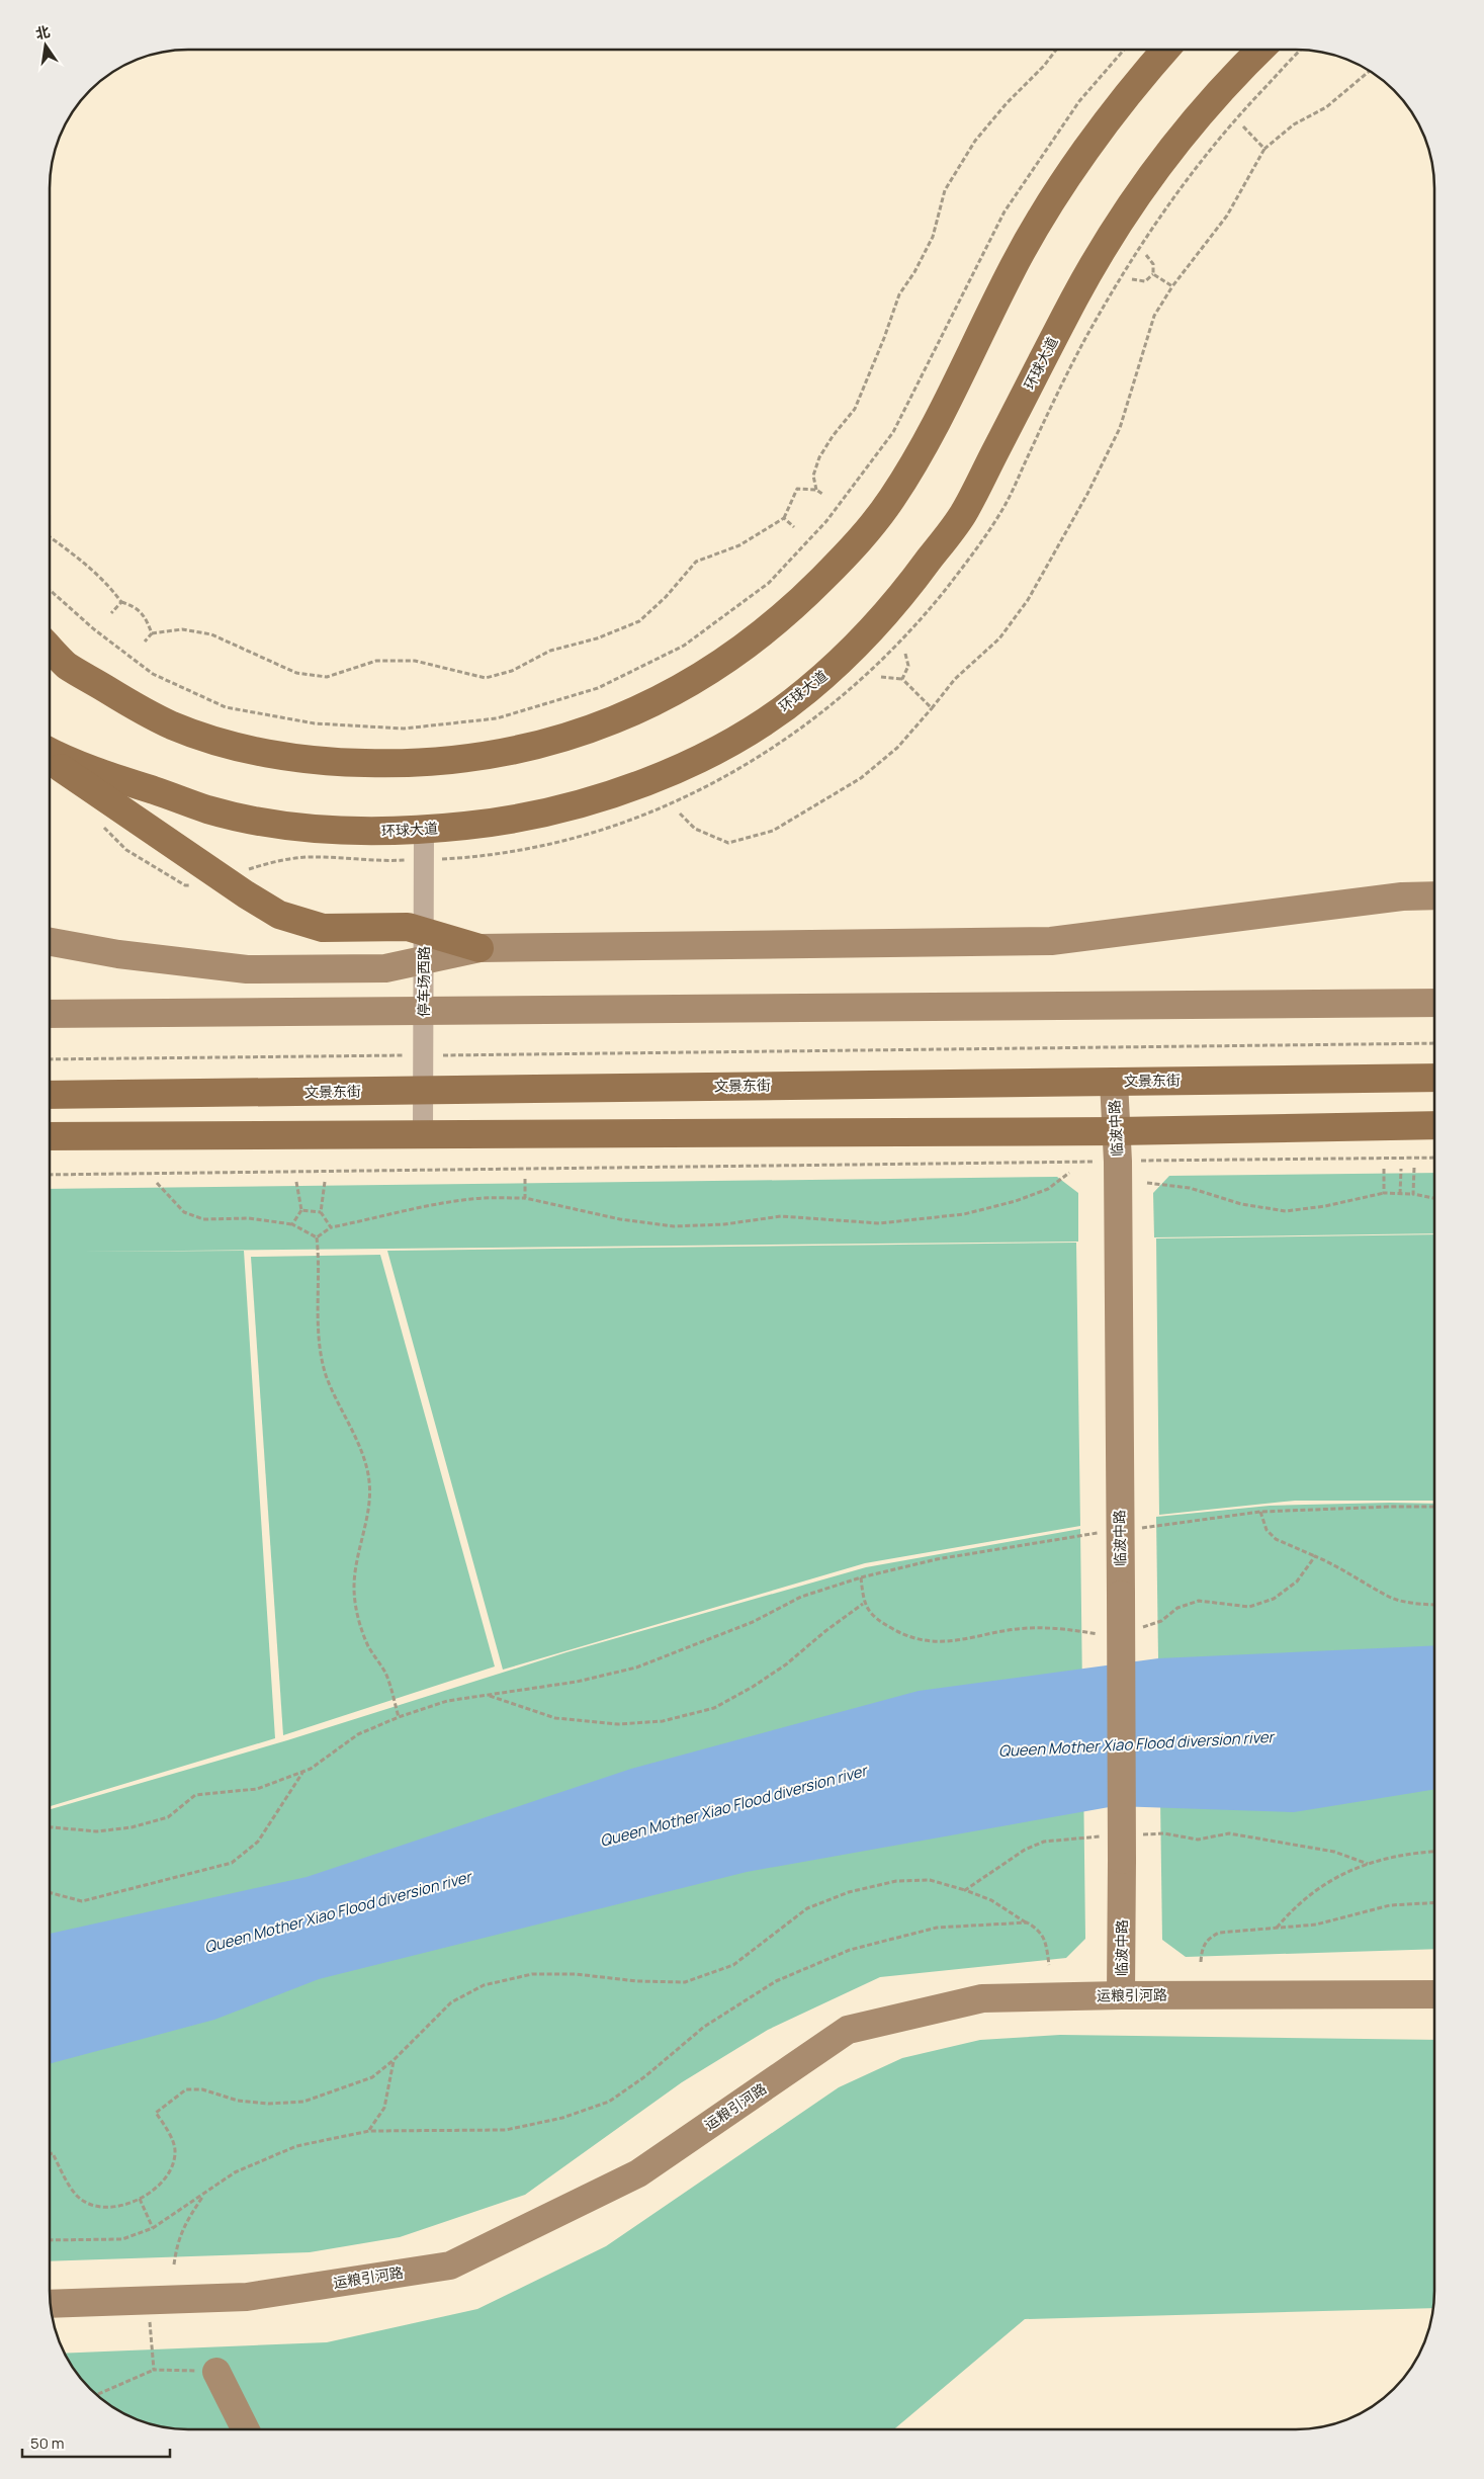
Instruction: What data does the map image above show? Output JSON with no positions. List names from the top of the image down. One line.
{"streets":{"main road":["环球大道","文景东街"],"street":["停车场西路","临波中路","运粮引河路"]},"crossings":[["环球大道","停车场西路"],["停车场西路","文景东街"],["文景东街","临波中路"],["临波中路","运粮引河路"]],"water":["Queen Mother Xiao Flood diversion river"],"scale_bar":"50 m","north":"top"}
